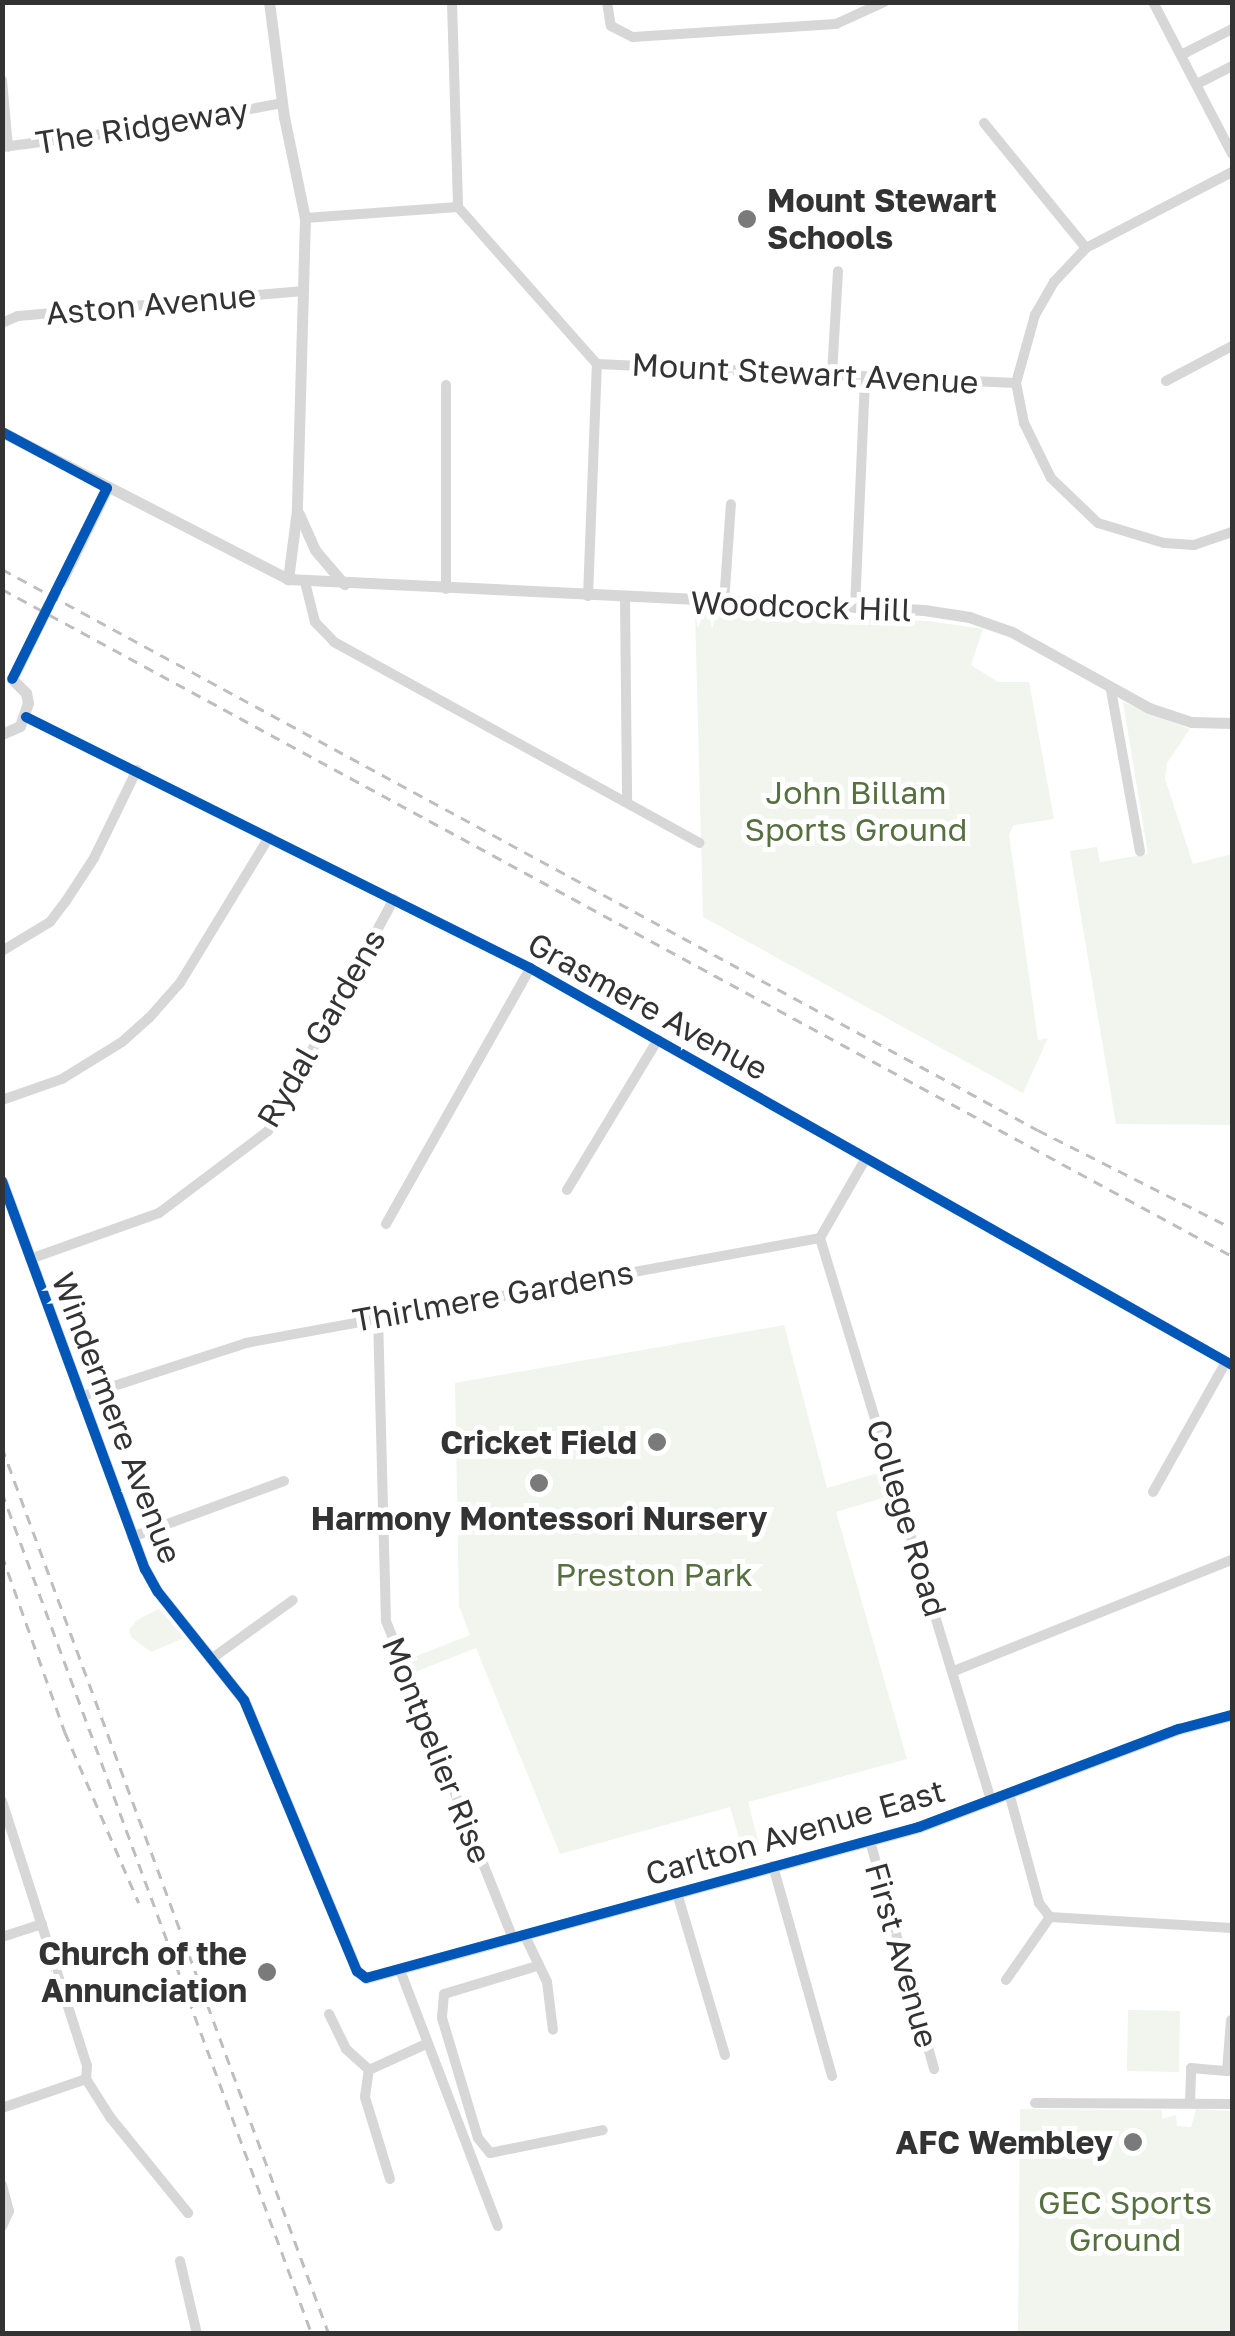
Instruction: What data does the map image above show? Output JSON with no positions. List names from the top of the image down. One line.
{"streets":{"street":["The Ridgeway","Aston Avenue","Mount Stewart Avenue","Woodcock Hill","Grasmere Avenue","Rydal Gardens","Thirlmere Gardens","Windermere Avenue","College Road","Montpelier Rise","Carlton Avenue East","First Avenue"]},"crossings":[["Grasmere Avenue","Rydal Gardens"],["Rydal Gardens","Windermere Avenue"],["Thirlmere Gardens","Windermere Avenue"],["Thirlmere Gardens","College Road"],["Thirlmere Gardens","Montpelier Rise"],["Windermere Avenue","Carlton Avenue East"],["College Road","Carlton Avenue East"],["Montpelier Rise","Carlton Avenue East"],["Carlton Avenue East","First Avenue"]],"parks":["John Billam Sports Ground","Preston Park","GEC Sports Ground"],"places":["Mount Stewart Schools","Cricket Field","Harmony Montessori Nursery","Church of the Annunciation","AFC Wembley"]}
